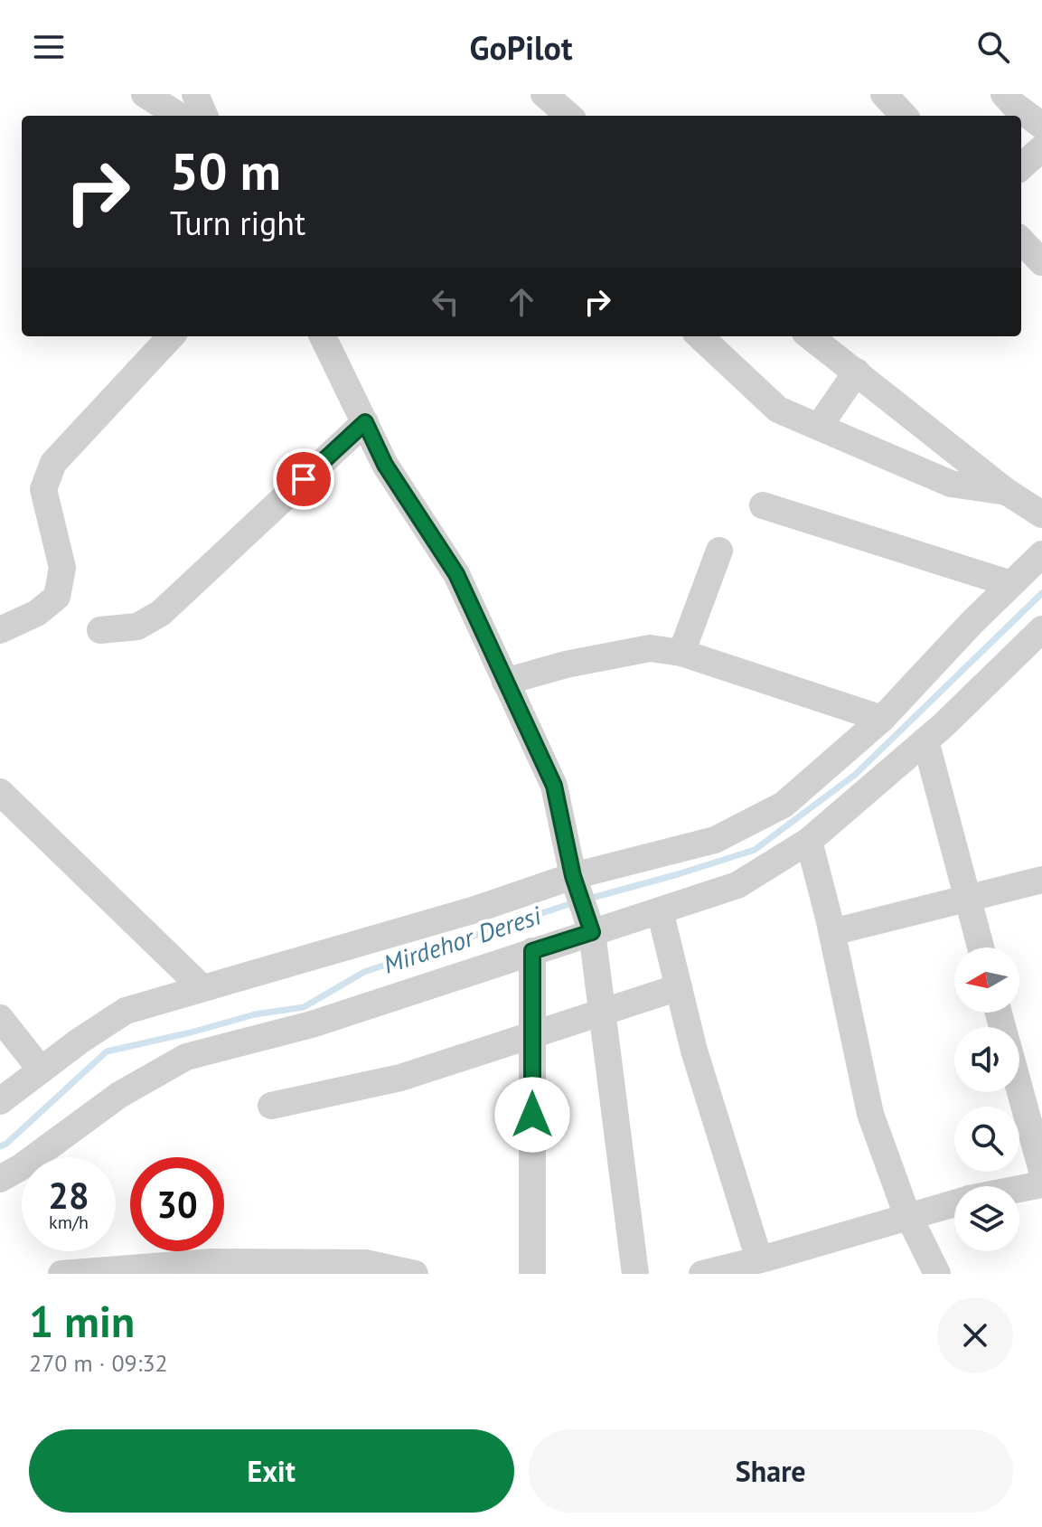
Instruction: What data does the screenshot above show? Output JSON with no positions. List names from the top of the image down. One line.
{"water":["Mirdehor Deresi"],"north":"left","page":{"header":"GoPilot","turn":["50 m","Turn right"],"speed":"28 km/h","limit":"30","heading":["1 min","270 m · 09:32"],"buttons":["Exit","Share"]}}
